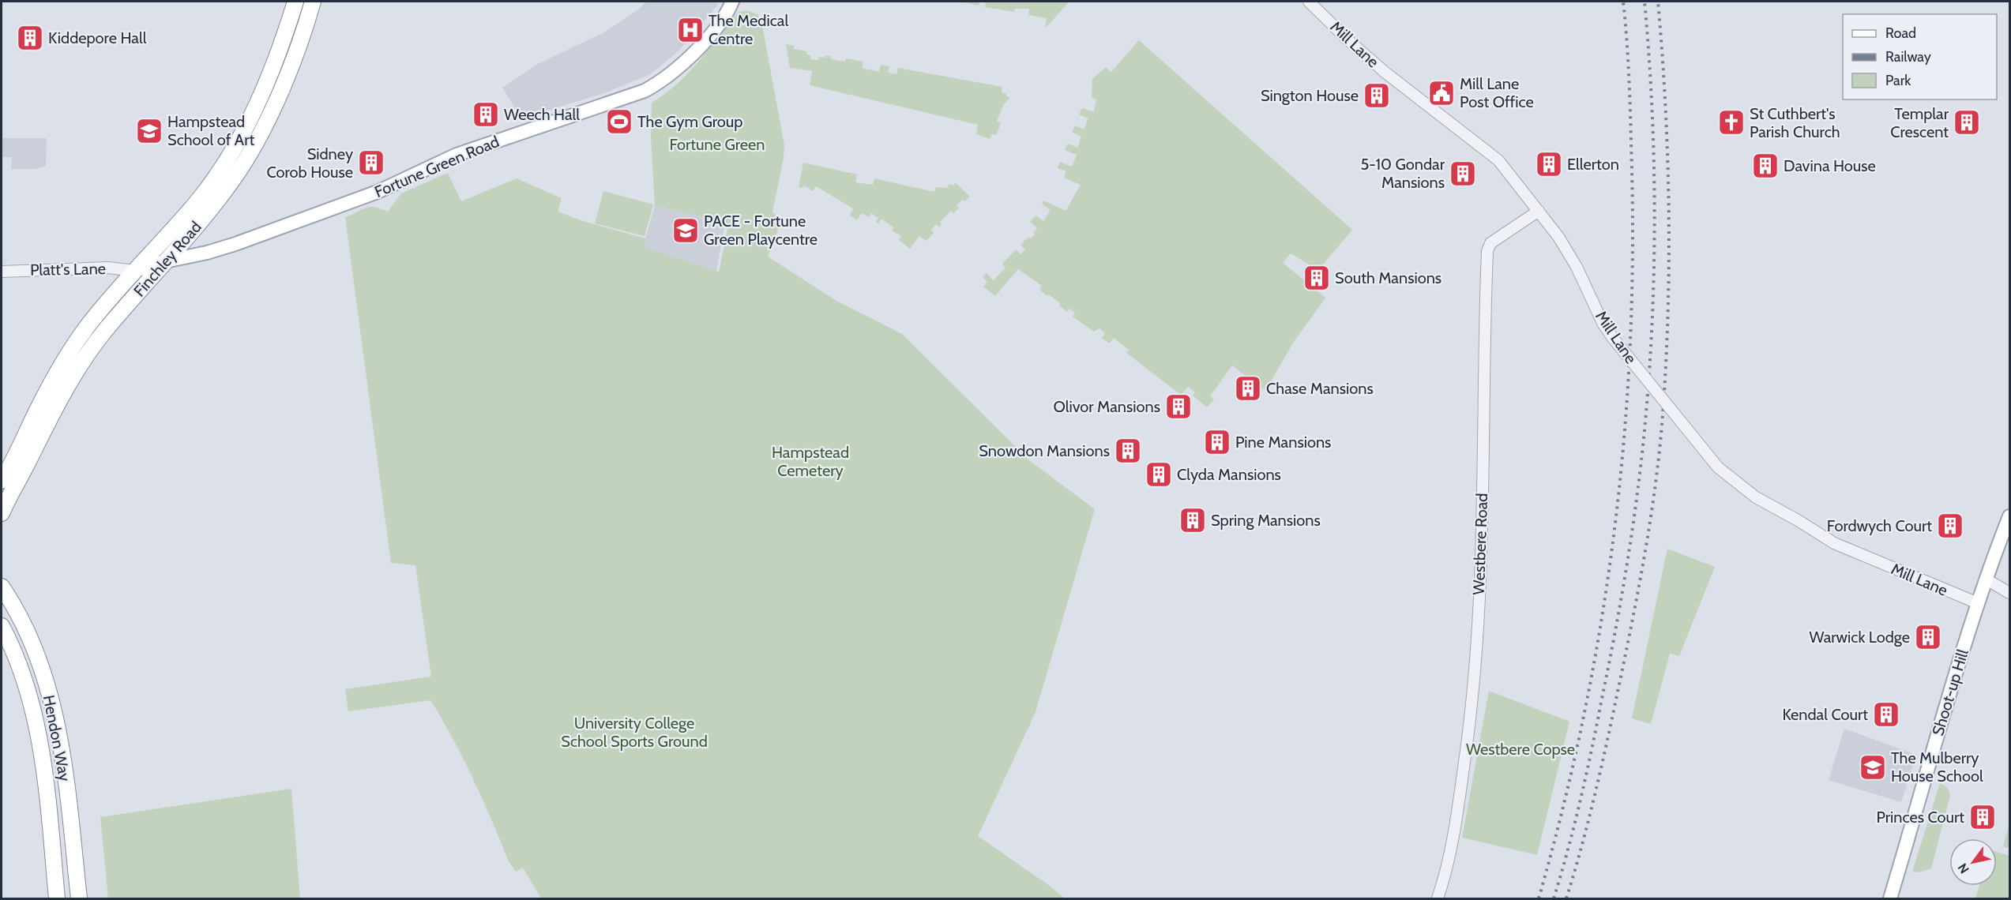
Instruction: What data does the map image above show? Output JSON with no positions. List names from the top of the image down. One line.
{"streets":{"highway":["Finchley Road","Hendon Way"],"main road":["Fortune Green Road","Shoot-up Hill"],"street":["Mill Lane","Platt's Lane","Westbere Road"]},"crossings":[["Mill Lane","Westbere Road"],["Mill Lane","Shoot-up Hill"],["Fortune Green Road","Finchley Road"],["Fortune Green Road","Platt's Lane"],["Finchley Road","Platt's Lane"]],"parks":["Fortune Green","Hampstead Cemetery","University College School Sports Ground","Westbere Copse"],"places":{"hospital":["The Medical Centre"],"building":["Kiddepore Hall","Sington House","Weech Hall","Templar Crescent","Sidney Corob House","Ellerton","Davina House","5-10 Gondar Mansions","South Mansions","Chase Mansions","Olivor Mansions","Pine Mansions","Snowdon Mansions","Clyda Mansions","Spring Mansions","Fordwych Court","Warwick Lodge","Kendal Court","Princes Court"],"public building":["Mill Lane Post Office"],"sports":["The Gym Group"],"church":["St Cuthbert's Parish Church"],"school or university":["Hampstead School of Art","PACE - Fortune Green Playcentre","The Mulberry House School"]},"legend":["Road","Railway","Park"],"north":"bottom left"}
